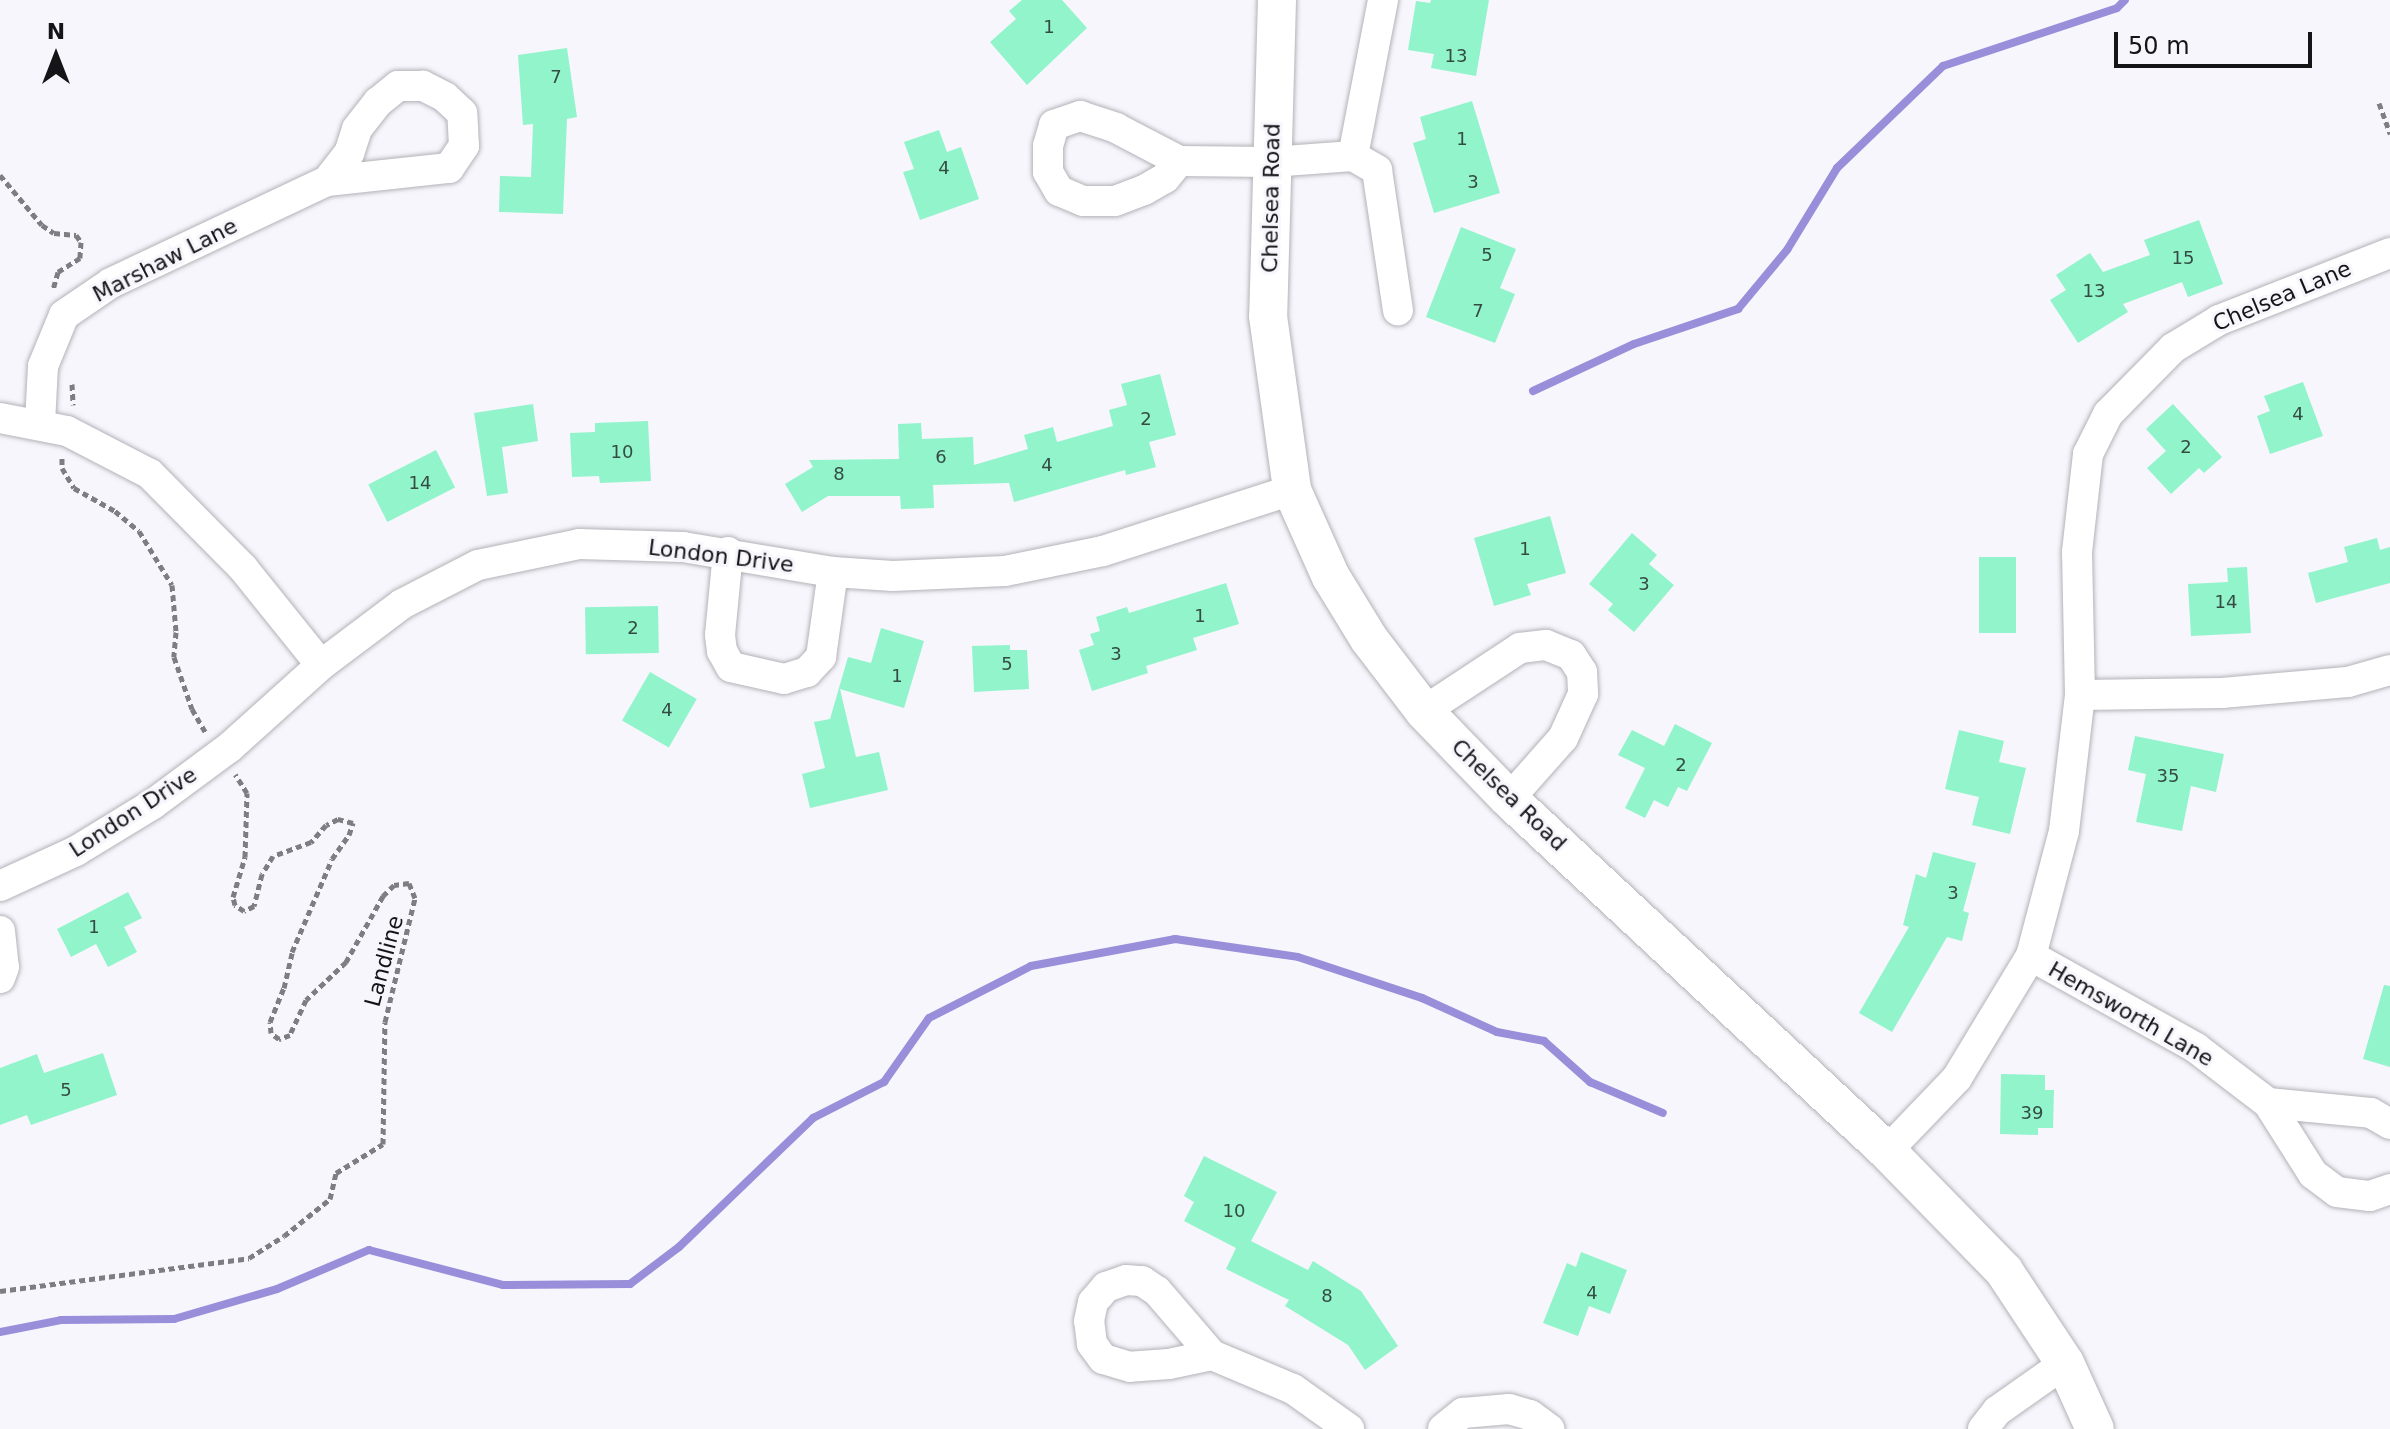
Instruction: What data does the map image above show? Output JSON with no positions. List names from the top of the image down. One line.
{"streets":{"street":["Chelsea Road","Marshaw Lane","Chelsea Lane","London Drive","Hemsworth Lane"],"path":["Landline"]},"crossings":[["Chelsea Road","Chelsea Lane"],["Chelsea Road","London Drive"],["Chelsea Lane","Hemsworth Lane"]],"house_numbers":["1","13","7","1","4","3","5","15","13","7","4","2","2","10","6","4","8","14","1","3","14","1","2","3","5","1","4","2","35","3","1","5","39","10","4","8"],"scale_bar":"50 m","north":"top"}
